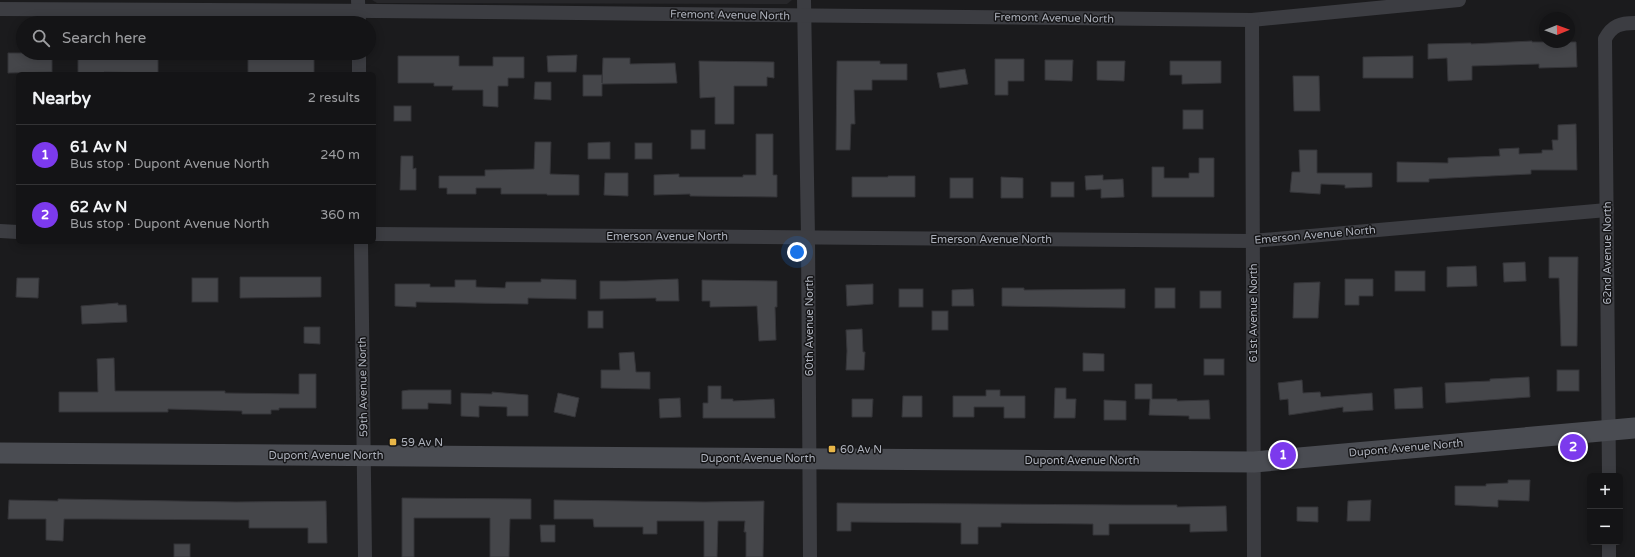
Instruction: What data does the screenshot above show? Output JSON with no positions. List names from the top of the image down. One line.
{"streets":{"street":["Fremont Avenue North","Emerson Avenue North","62nd Avenue North","61st Avenue North","60th Avenue North","59th Avenue North","Dupont Avenue North"]},"crossings":[["Fremont Avenue North","61st Avenue North"],["Fremont Avenue North","60th Avenue North"],["Emerson Avenue North","62nd Avenue North"],["Emerson Avenue North","61st Avenue North"],["Emerson Avenue North","60th Avenue North"],["62nd Avenue North","Dupont Avenue North"],["61st Avenue North","Dupont Avenue North"],["60th Avenue North","Dupont Avenue North"],["59th Avenue North","Dupont Avenue North"]],"places":{"transit":["59 Av N","60 Av N"]},"north":"right","page":{"search":"Search here","heading":["Nearby","2 results"],"list":[{"mark":"1","name":"61 Av N","note":"Bus stop · Dupont Avenue North","value":"240 m"},{"mark":"2","name":"62 Av N","note":"Bus stop · Dupont Avenue North","value":"360 m"}],"pins":["2","1"],"map_buttons":["+","−"]}}
